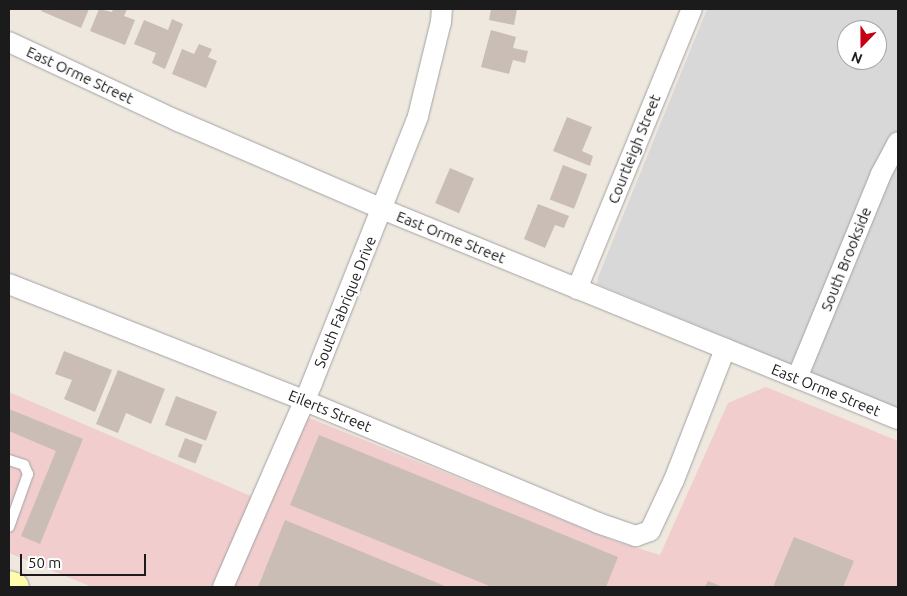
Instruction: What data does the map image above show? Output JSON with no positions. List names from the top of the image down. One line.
{"streets":{"street":["East Orme Street","Courtleigh Street","South Brookside","South Fabrique Drive","Eilerts Street"]},"crossings":[["East Orme Street","Courtleigh Street"],["East Orme Street","South Brookside"],["East Orme Street","South Fabrique Drive"],["East Orme Street","Eilerts Street"],["South Fabrique Drive","Eilerts Street"]],"scale_bar":"50 m","north":"bottom"}
